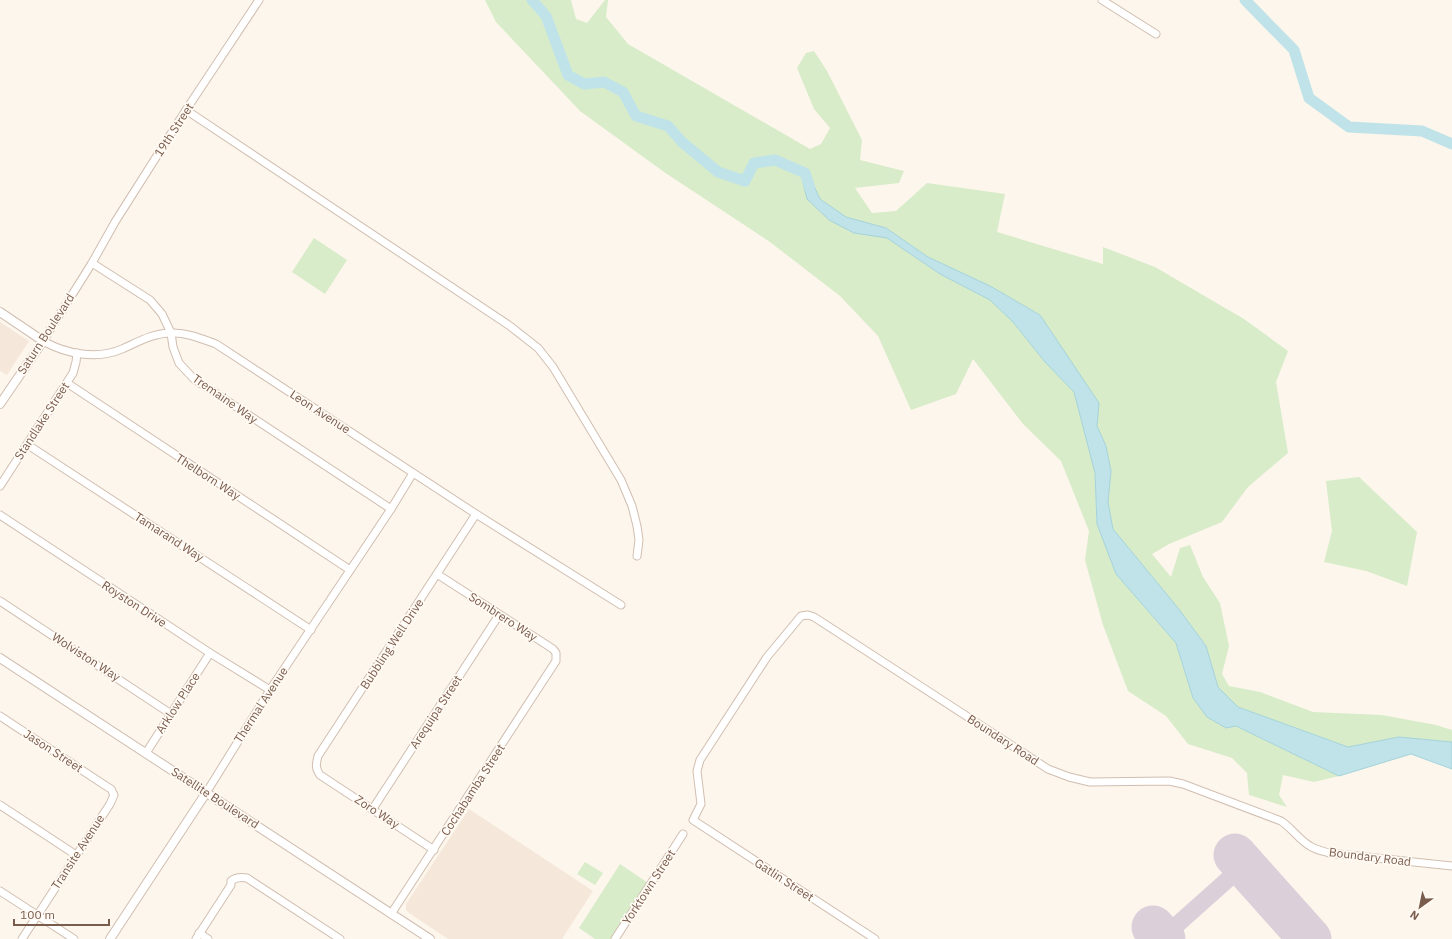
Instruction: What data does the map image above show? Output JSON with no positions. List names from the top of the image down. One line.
{"streets":{"street":["19th Street","Saturn Boulevard","Tremaine Way","Leon Avenue","Standlake Street","Thelborn Way","Tamarand Way","Royston Drive","Sombrero Way","Bubbling Well Drive","Wolviston Way","Arklow Place","Thermal Avenue","Arequipa Street","Boundary Road","Jason Street","Cochabamba Street","Satellite Boulevard","Zoro Way","Transite Avenue","Gatlin Street","Yorktown Street"]},"crossings":[["19th Street","Saturn Boulevard"],["19th Street","Tremaine Way"],["Saturn Boulevard","Tremaine Way"],["Saturn Boulevard","Leon Avenue"],["Tremaine Way","Leon Avenue"],["Tremaine Way","Thermal Avenue"],["Leon Avenue","Standlake Street"],["Leon Avenue","Bubbling Well Drive"],["Leon Avenue","Thermal Avenue"],["Standlake Street","Thelborn Way"],["Standlake Street","Tamarand Way"],["Thelborn Way","Thermal Avenue"],["Tamarand Way","Thermal Avenue"],["Royston Drive","Arklow Place"],["Royston Drive","Thermal Avenue"],["Sombrero Way","Bubbling Well Drive"],["Sombrero Way","Arequipa Street"],["Sombrero Way","Cochabamba Street"],["Bubbling Well Drive","Zoro Way"],["Wolviston Way","Arklow Place"],["Arklow Place","Satellite Boulevard"],["Thermal Avenue","Satellite Boulevard"],["Arequipa Street","Zoro Way"],["Boundary Road","Gatlin Street"],["Jason Street","Transite Avenue"],["Cochabamba Street","Satellite Boulevard"],["Cochabamba Street","Zoro Way"]],"scale_bar":"100 m","north":"bottom left"}
